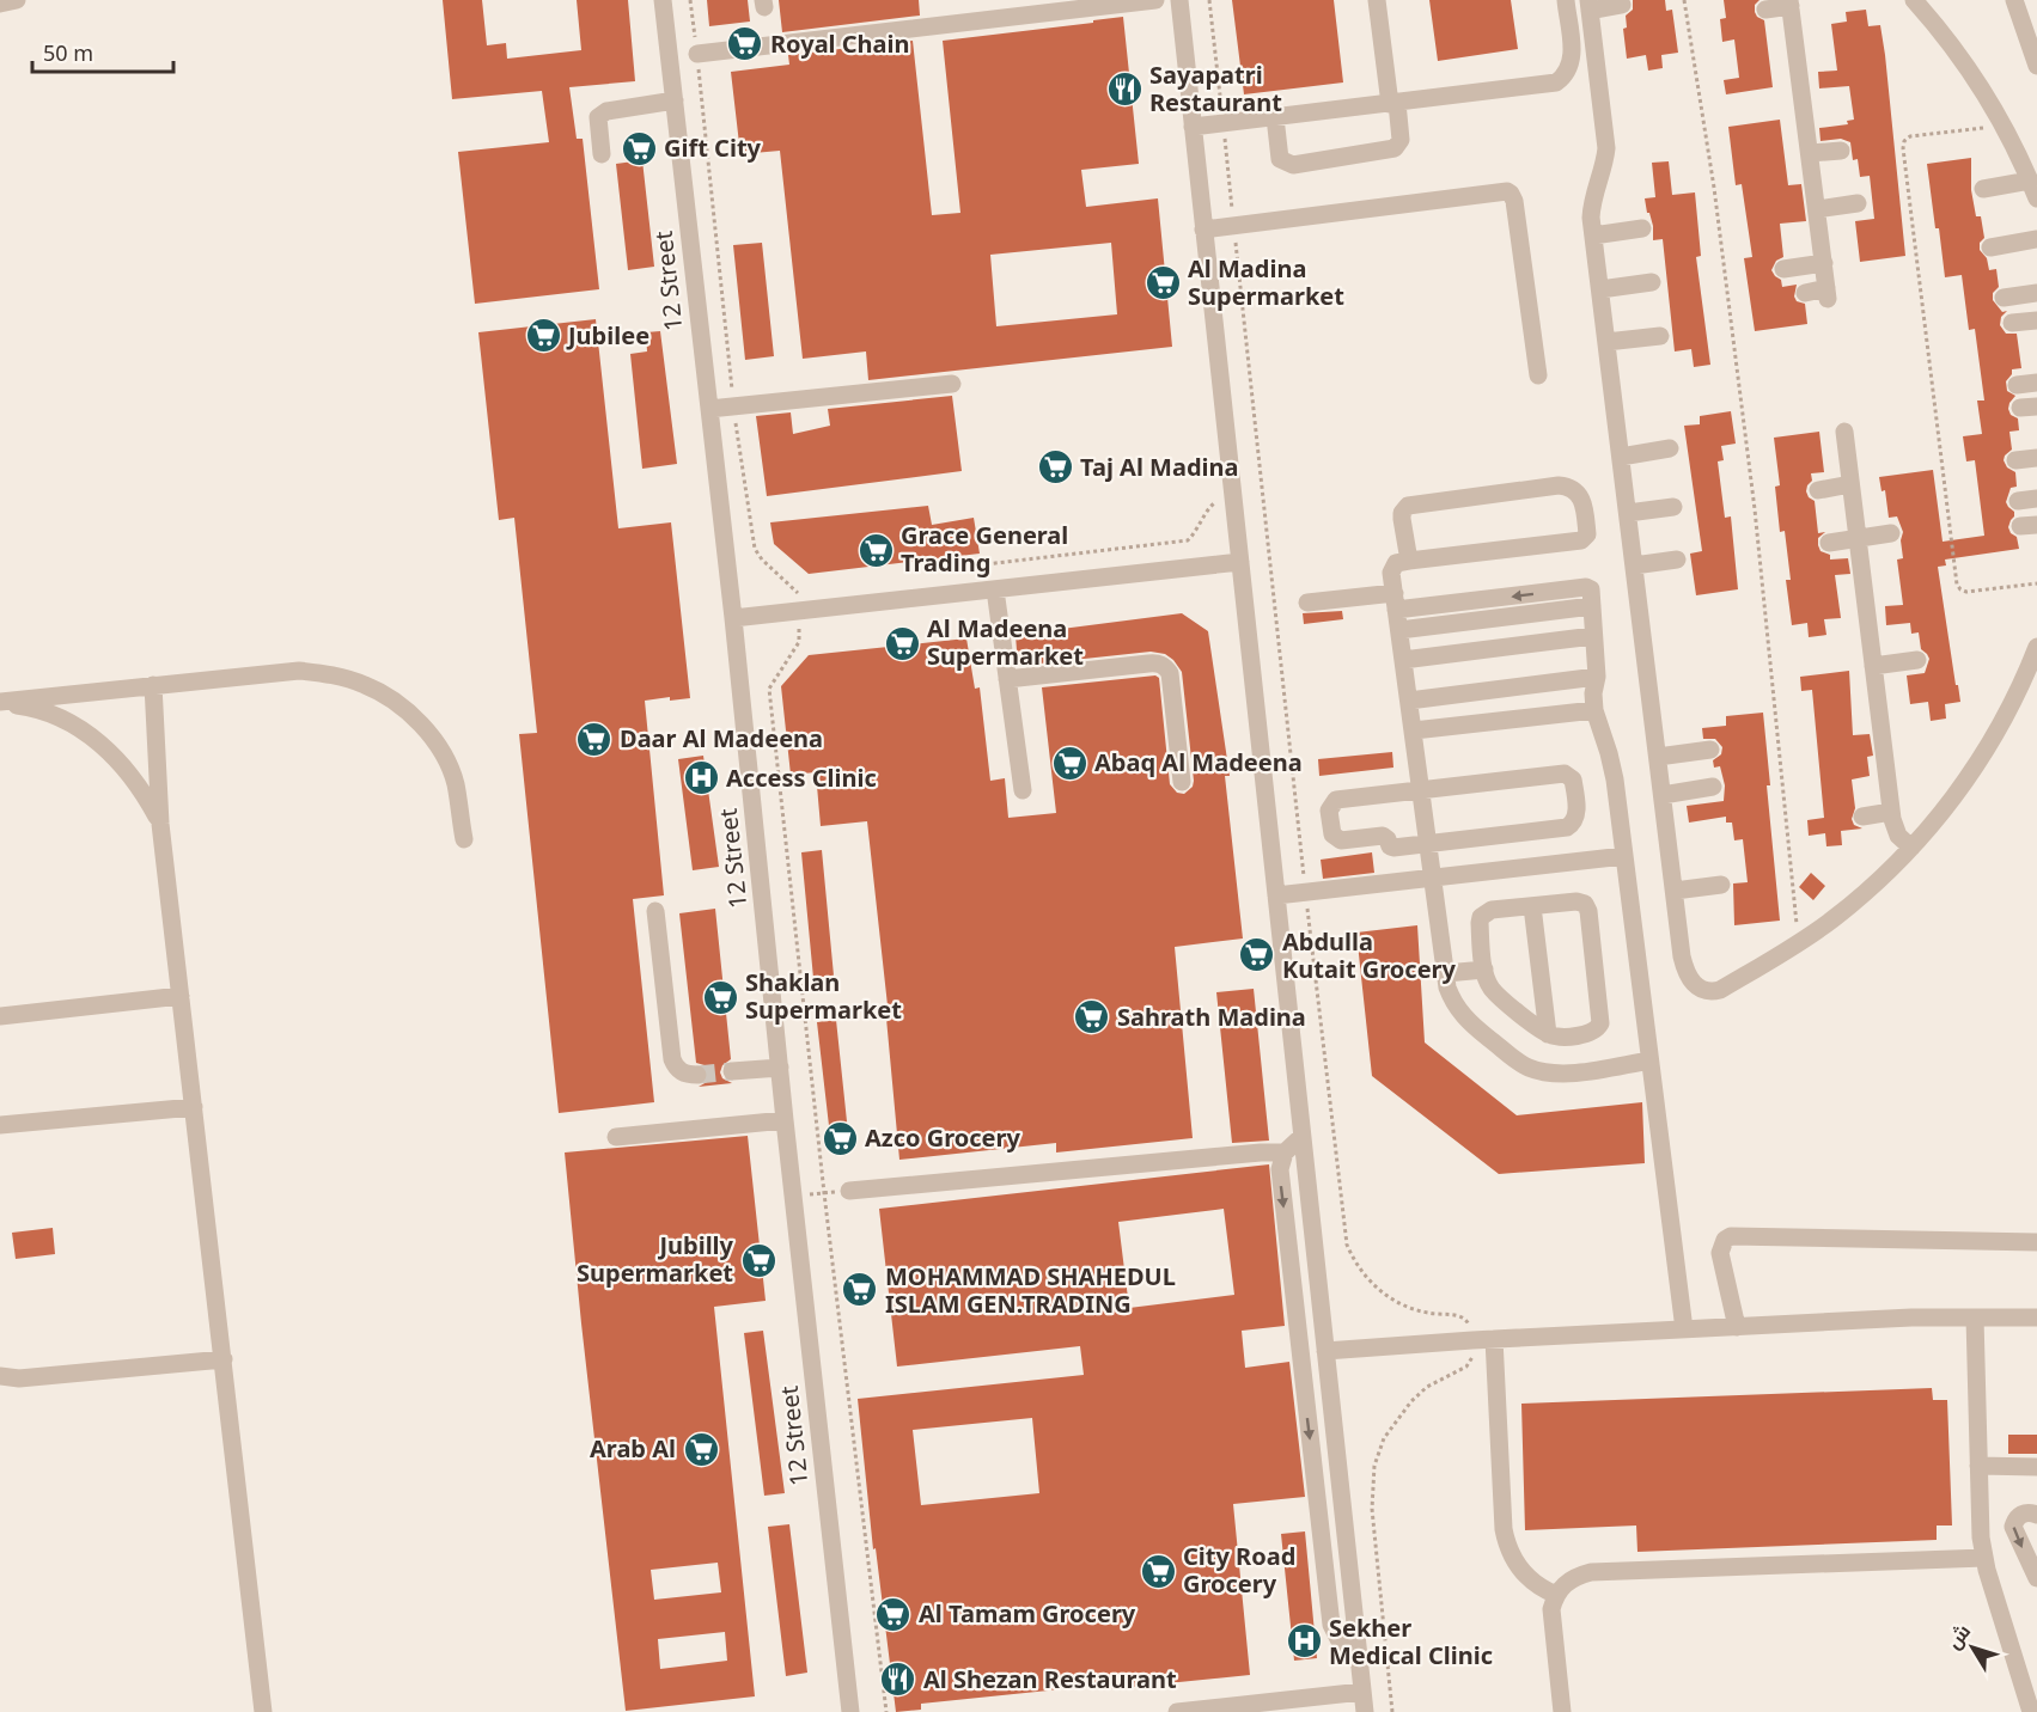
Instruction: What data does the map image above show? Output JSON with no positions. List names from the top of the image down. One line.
{"streets":{"street":["12 Street"]},"places":{"supermarket":["Royal Chain","Gift City","Al Madina Supermarket","Jubilee","Taj Al Madina","Grace General Trading","Al Madeena Supermarket","Daar Al Madeena","Abaq Al Madeena","Abdulla Kutait Grocery","Shaklan Supermarket","Sahrath Madina","Azco Grocery","Jubilly Supermarket","MOHAMMAD SHAHEDUL ISLAM GEN.TRADING","Arab Al","City Road Grocery","Al Tamam Grocery"],"restaurant":["Sayapatri Restaurant","Al Shezan Restaurant"],"hospital":["Access Clinic","Sekher Medical Clinic"]},"scale_bar":"50 m","north":"top left"}
